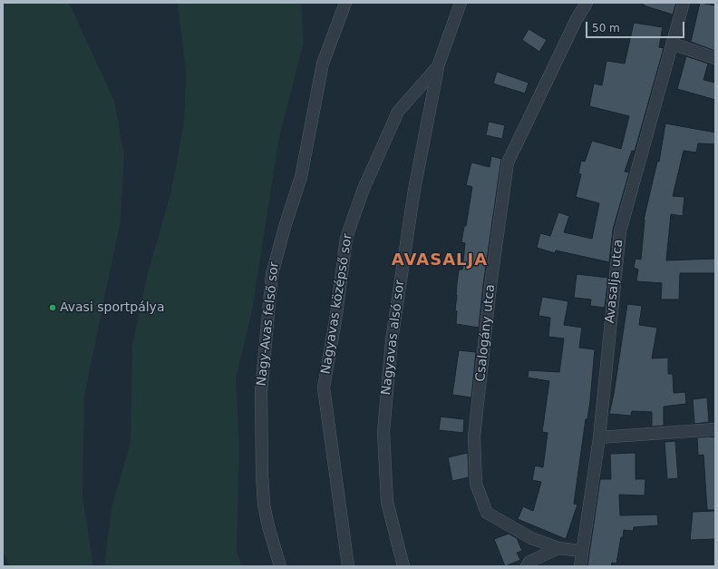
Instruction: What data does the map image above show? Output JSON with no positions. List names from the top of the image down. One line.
{"streets":{"street":["Avasalja utca","Nagyavas középső sor","Nagy-Avas felső sor","Csalogány utca","Nagyavas alsó sor"]},"crossings":[["Avasalja utca","Csalogány utca"],["Nagyavas középső sor","Nagyavas alsó sor"]],"districts":["AVASALJA"],"places":["Avasi sportpálya"],"scale_bar":"50 m"}
